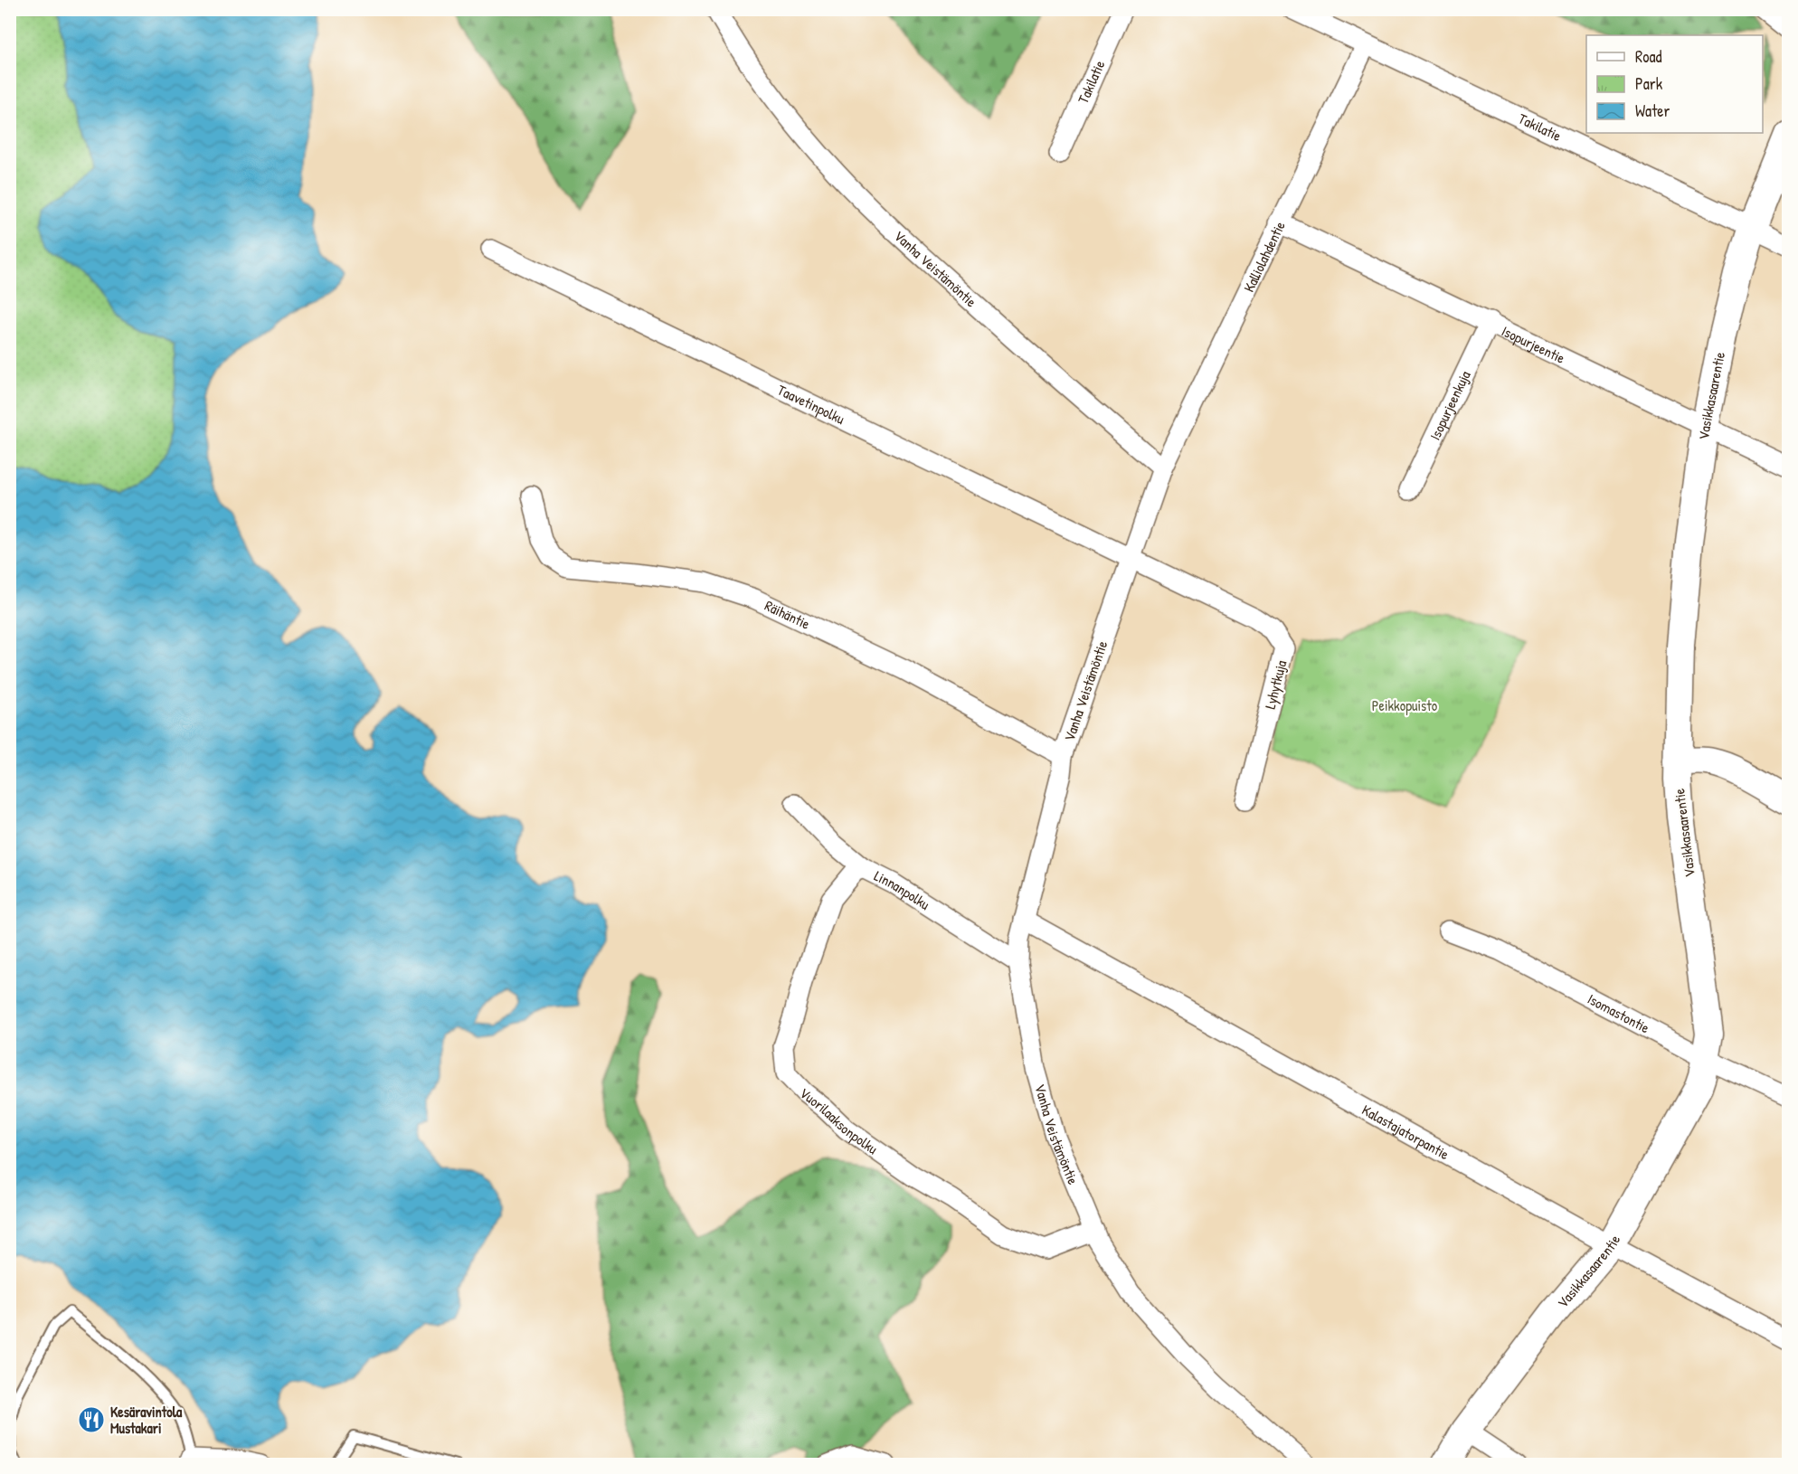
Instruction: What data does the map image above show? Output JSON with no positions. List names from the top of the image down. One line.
{"streets":{"street":["Takilatie","Kalliolahdentie","Vanha Veistämöntie","Isopurjeentie","Vasikkasaarentie","Taavetinpolku","Isopurjeenkuja","Räihäntie","Lyhytkuja","Linnanpolku","Isomastontie","Vuorilaaksonpolku","Kalastajatorpantie"]},"crossings":[["Takilatie","Kalliolahdentie"],["Takilatie","Vasikkasaarentie"],["Kalliolahdentie","Vanha Veistämöntie"],["Kalliolahdentie","Isopurjeentie"],["Vanha Veistämöntie","Taavetinpolku"],["Vanha Veistämöntie","Räihäntie"],["Vanha Veistämöntie","Lyhytkuja"],["Vanha Veistämöntie","Linnanpolku"],["Vanha Veistämöntie","Vuorilaaksonpolku"],["Vanha Veistämöntie","Kalastajatorpantie"],["Isopurjeentie","Vasikkasaarentie"],["Isopurjeentie","Isopurjeenkuja"],["Vasikkasaarentie","Isomastontie"],["Vasikkasaarentie","Kalastajatorpantie"],["Taavetinpolku","Lyhytkuja"],["Linnanpolku","Vuorilaaksonpolku"]],"parks":["Peikkopuisto"],"places":{"restaurant":["Kesäravintola Mustakari"]},"legend":["Road","Park","Water"]}
